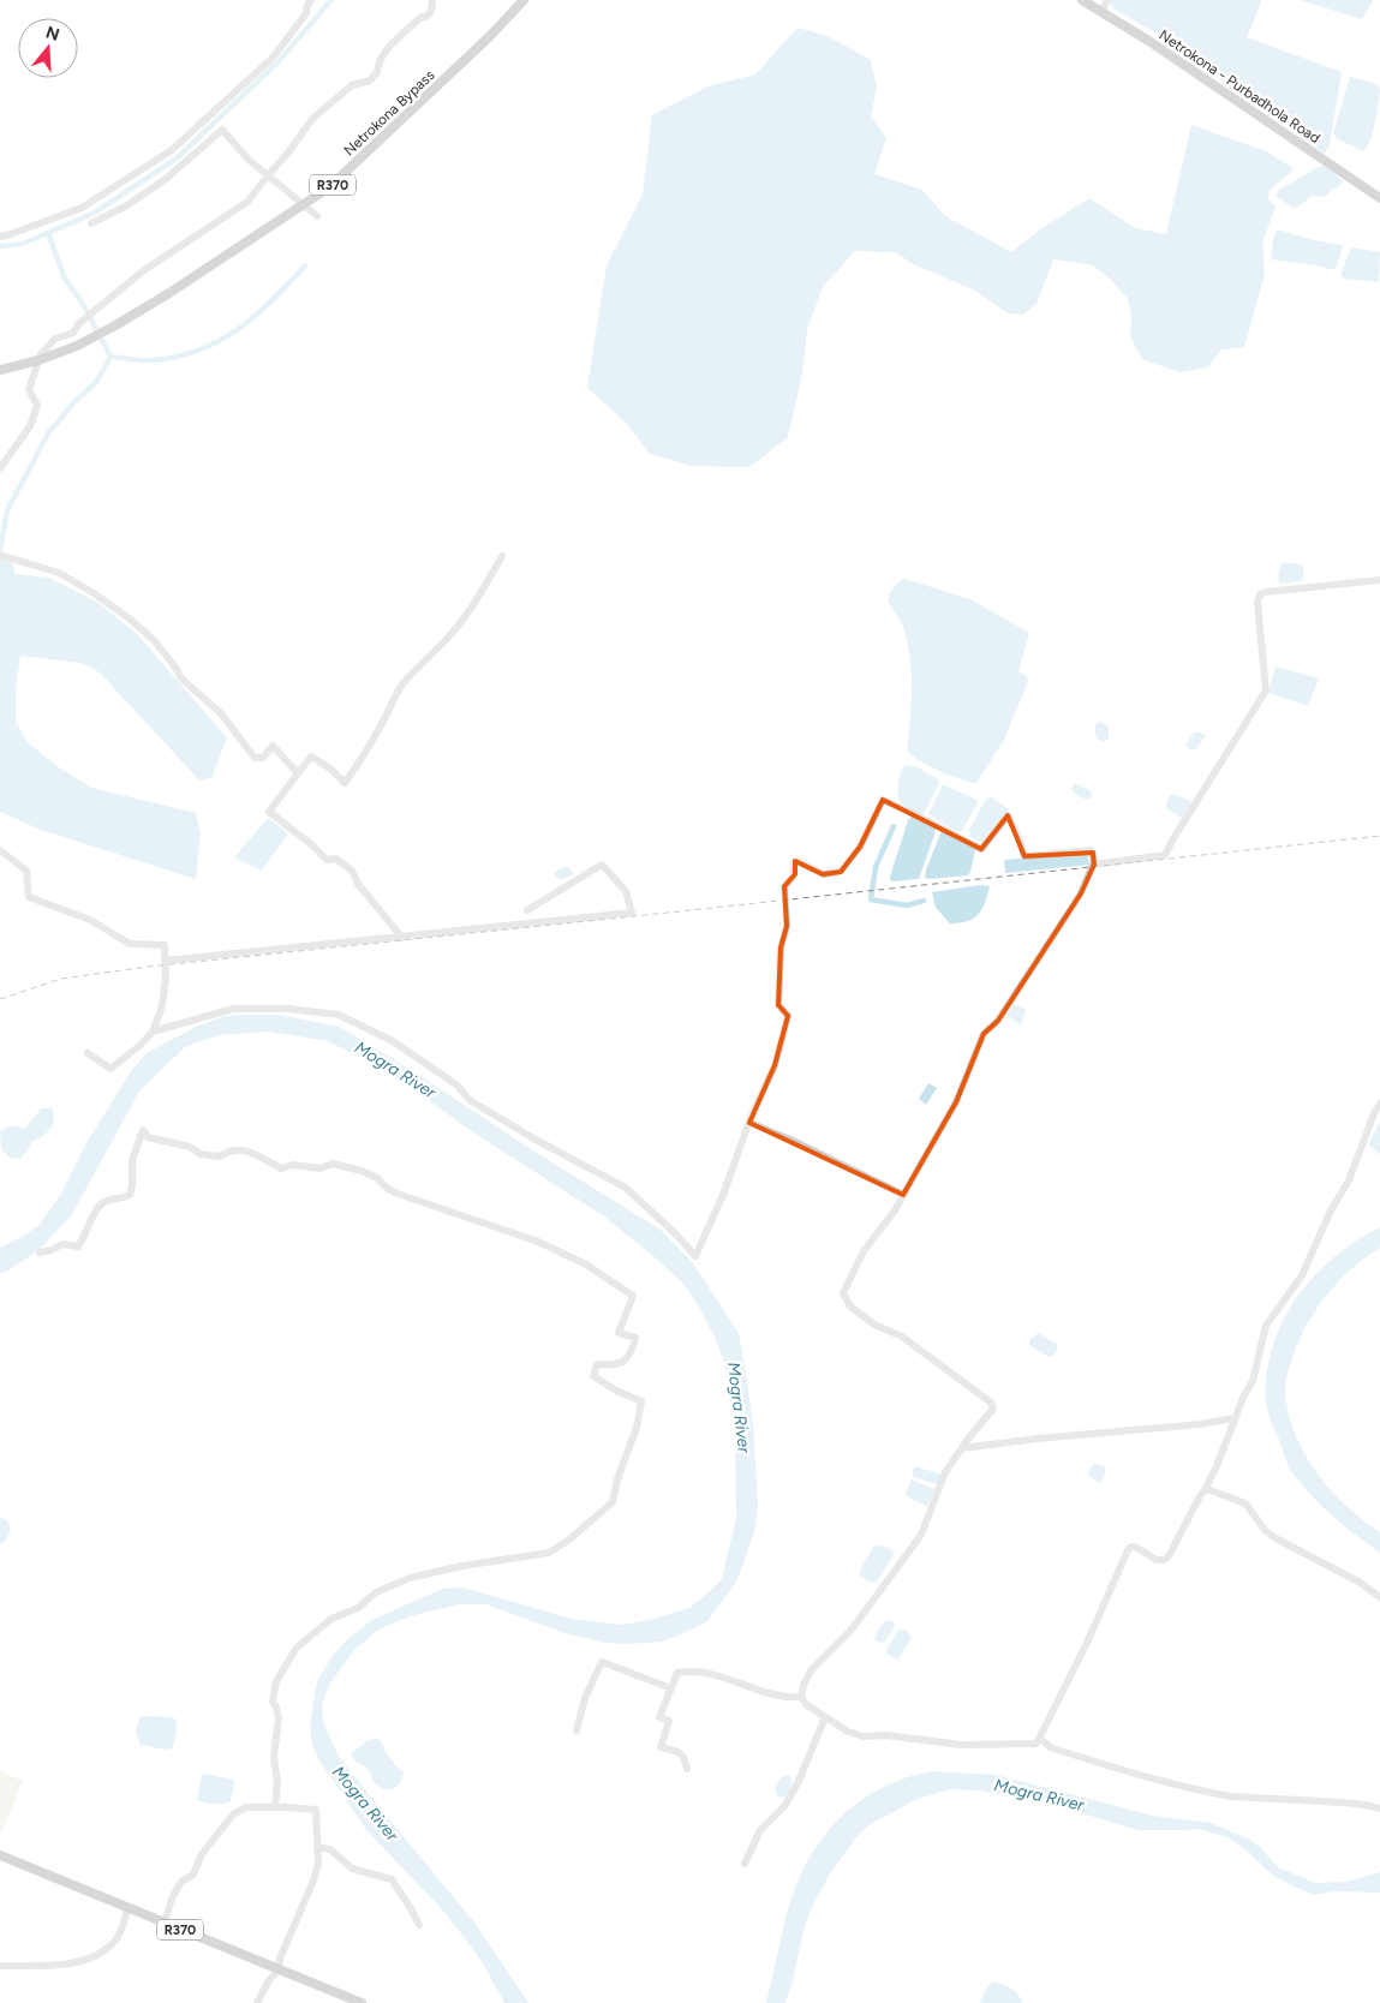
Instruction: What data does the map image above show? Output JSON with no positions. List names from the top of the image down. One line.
{"streets":{"main road":["Netrokona - Purbadhola Road","Netrokona Bypass","R370"]},"water":["Mogra River"],"north":"top"}
